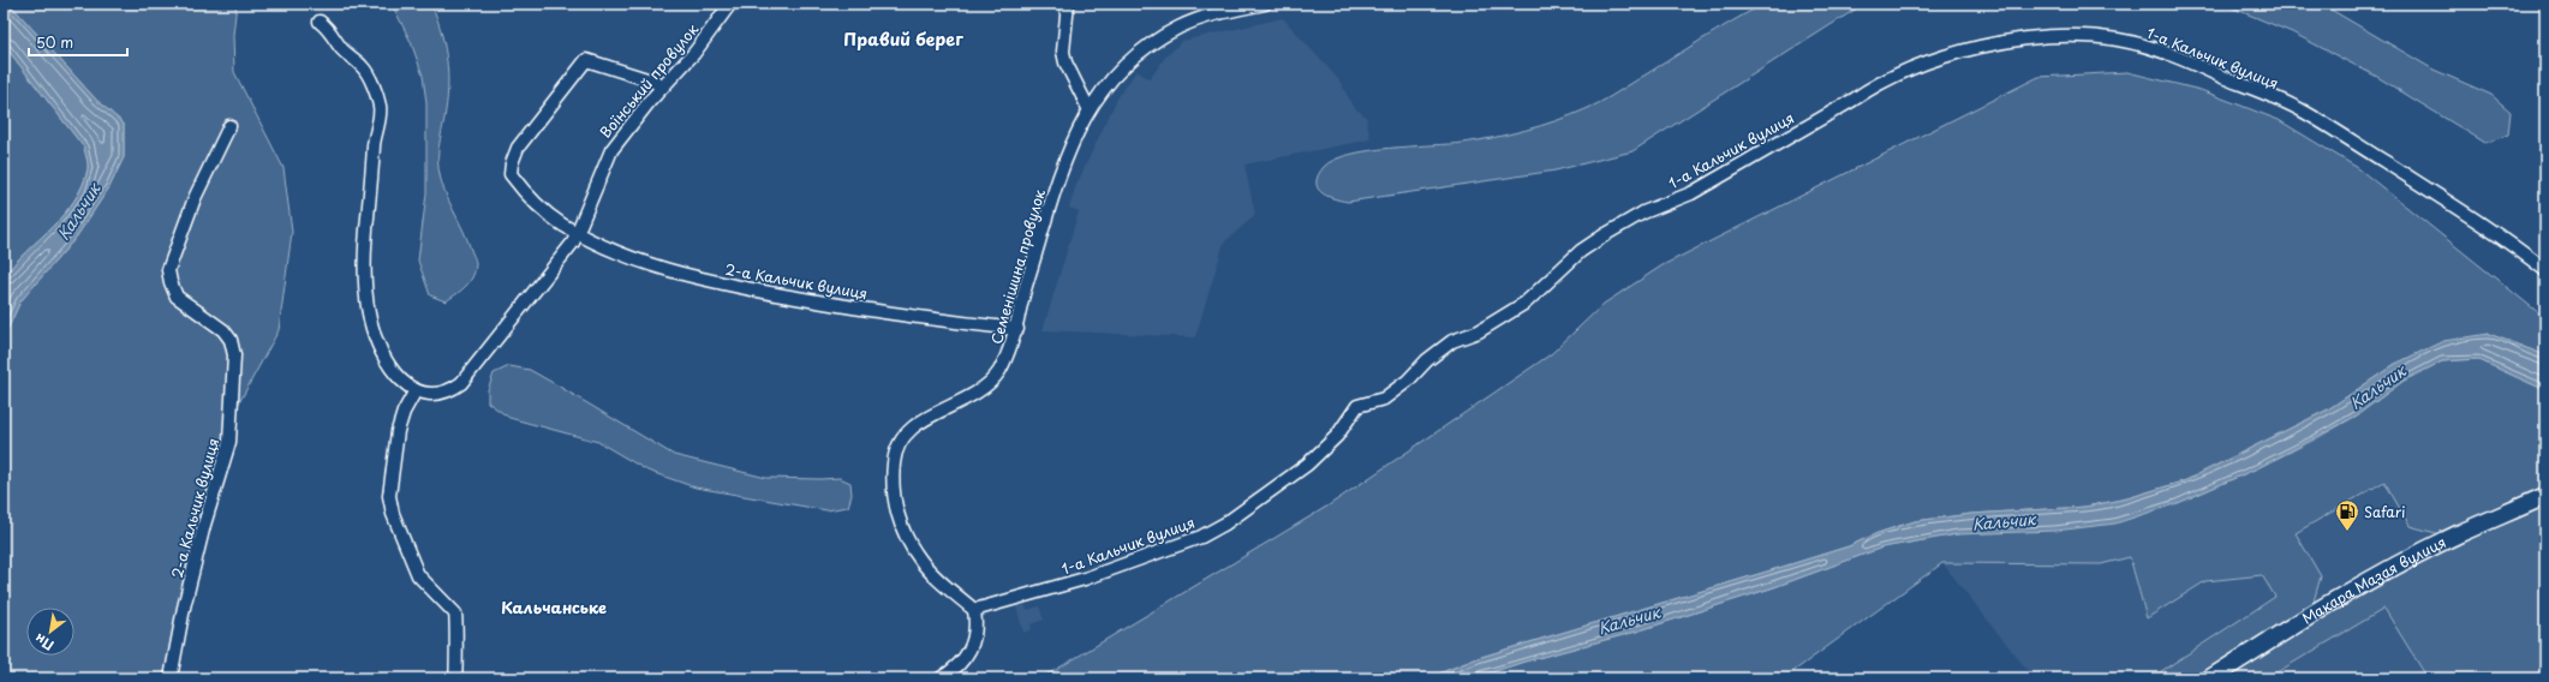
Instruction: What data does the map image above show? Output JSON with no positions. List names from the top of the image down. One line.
{"streets":{"main road":["Макара Мазая вулиця"],"street":["1-а Кальчик вулиця","Воїнський провулок","Семенішина провулок","2-а Кальчик вулиця"]},"crossings":[["1-а Кальчик вулиця","Семенішина провулок"],["Воїнський провулок","2-а Кальчик вулиця"],["Семенішина провулок","2-а Кальчик вулиця"]],"districts":["Правий берег","Кальчанське"],"water":["Кальчик"],"places":{"fuel station":["Safari"]},"scale_bar":"50 m","north":"bottom left"}
